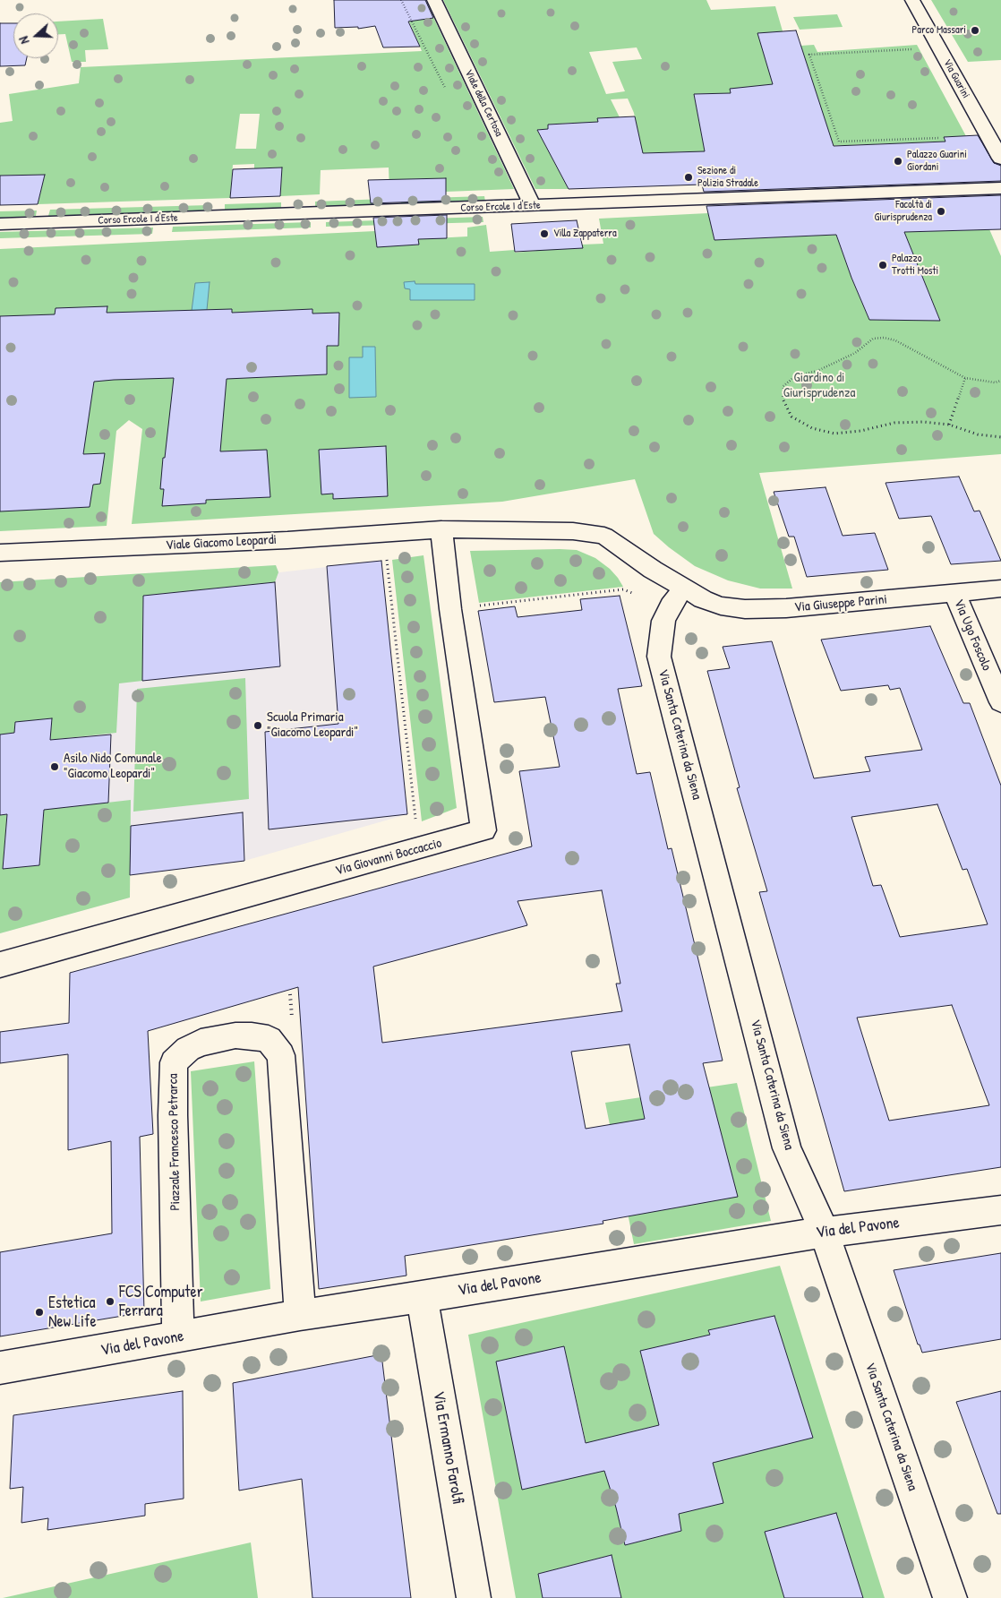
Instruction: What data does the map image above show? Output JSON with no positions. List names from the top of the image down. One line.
{"streets":{"street":["Via Guarini","Viale della Certosa","Corso Ercole I d'Este","Viale Giacomo Leopardi","Via Giuseppe Parini","Via Ugo Foscolo","Via Santa Caterina da Siena","Via Giovanni Boccaccio","Piazzale Francesco Petrarca","Via del Pavone","Via Ermanno Farolfi"]},"crossings":[["Viale della Certosa","Corso Ercole I d'Este"],["Viale Giacomo Leopardi","Via Giuseppe Parini"],["Viale Giacomo Leopardi","Via Santa Caterina da Siena"],["Viale Giacomo Leopardi","Via Giovanni Boccaccio"],["Via Giuseppe Parini","Via Ugo Foscolo"],["Via Giuseppe Parini","Via Santa Caterina da Siena"],["Via Santa Caterina da Siena","Via del Pavone"],["Piazzale Francesco Petrarca","Via del Pavone"],["Via del Pavone","Via Ermanno Farolfi"]],"parks":["Giardino di Giurisprudenza"],"places":["Parco Massari","Palazzo Guarini Giordani","Sezione di Polizia Stradale","Facoltà di Giurisprudenza","Villa Zappaterra","Palazzo Trotti Mosti","Scuola Primaria \"Giacomo Leopardi\"","Asilo Nido Comunale \"Giacomo Leopardi\"","FCS Computer Ferrara","Estetica New Life"],"north":"left"}
